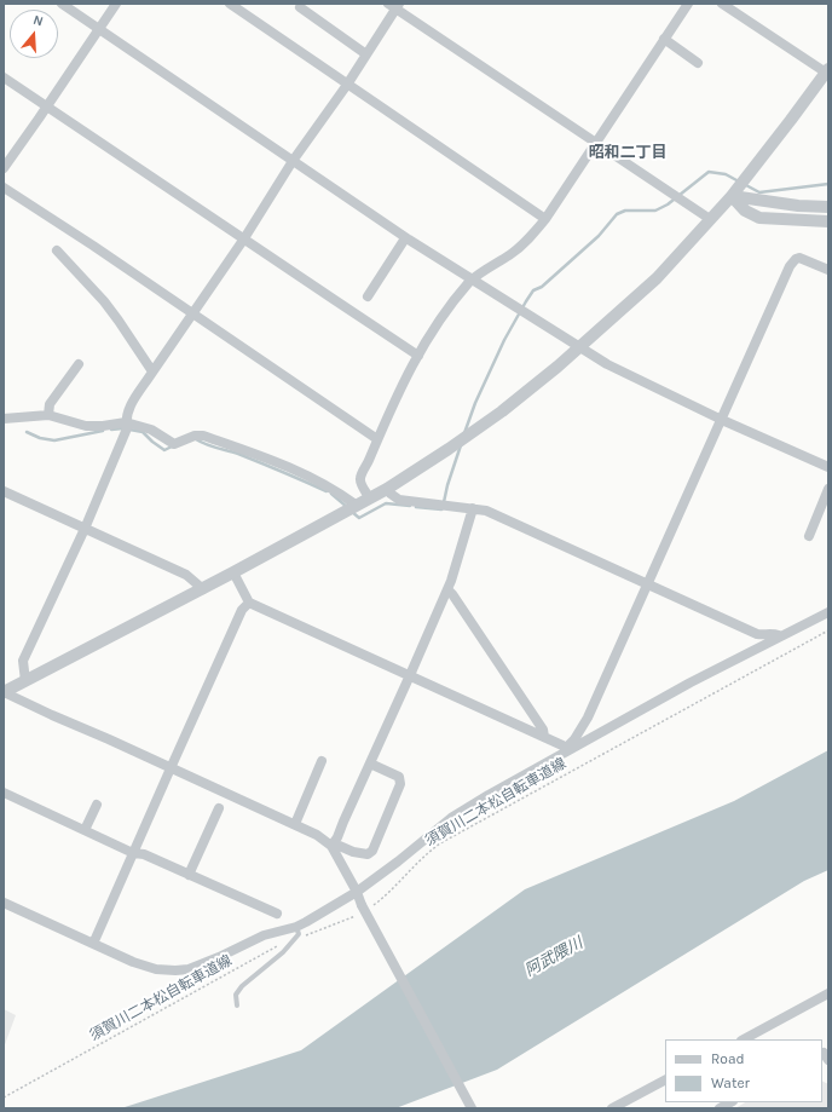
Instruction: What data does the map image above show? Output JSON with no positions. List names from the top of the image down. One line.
{"streets":{"path":["須賀川二本松自転車道線"]},"districts":["昭和二丁目"],"water":["阿武隈川"],"legend":["Road","Water"],"north":"top"}
